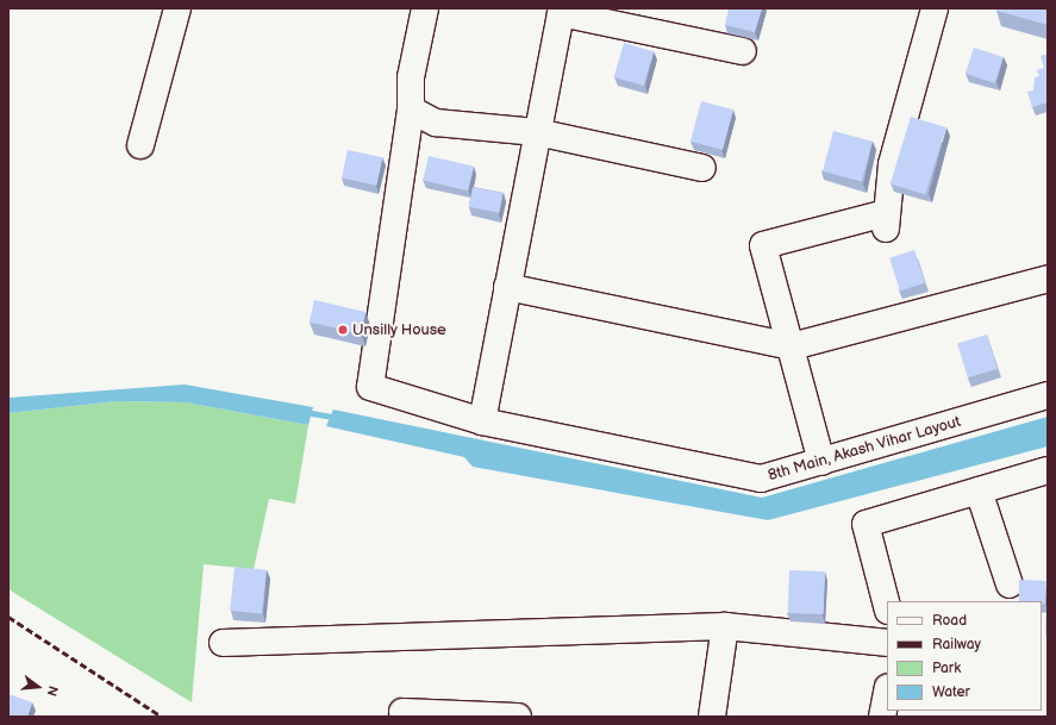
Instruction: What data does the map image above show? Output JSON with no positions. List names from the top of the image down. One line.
{"streets":{"street":["8th Main, Akash Vihar Layout"]},"places":["Unsilly House"],"legend":["Road","Railway","Park","Water"],"north":"right"}
